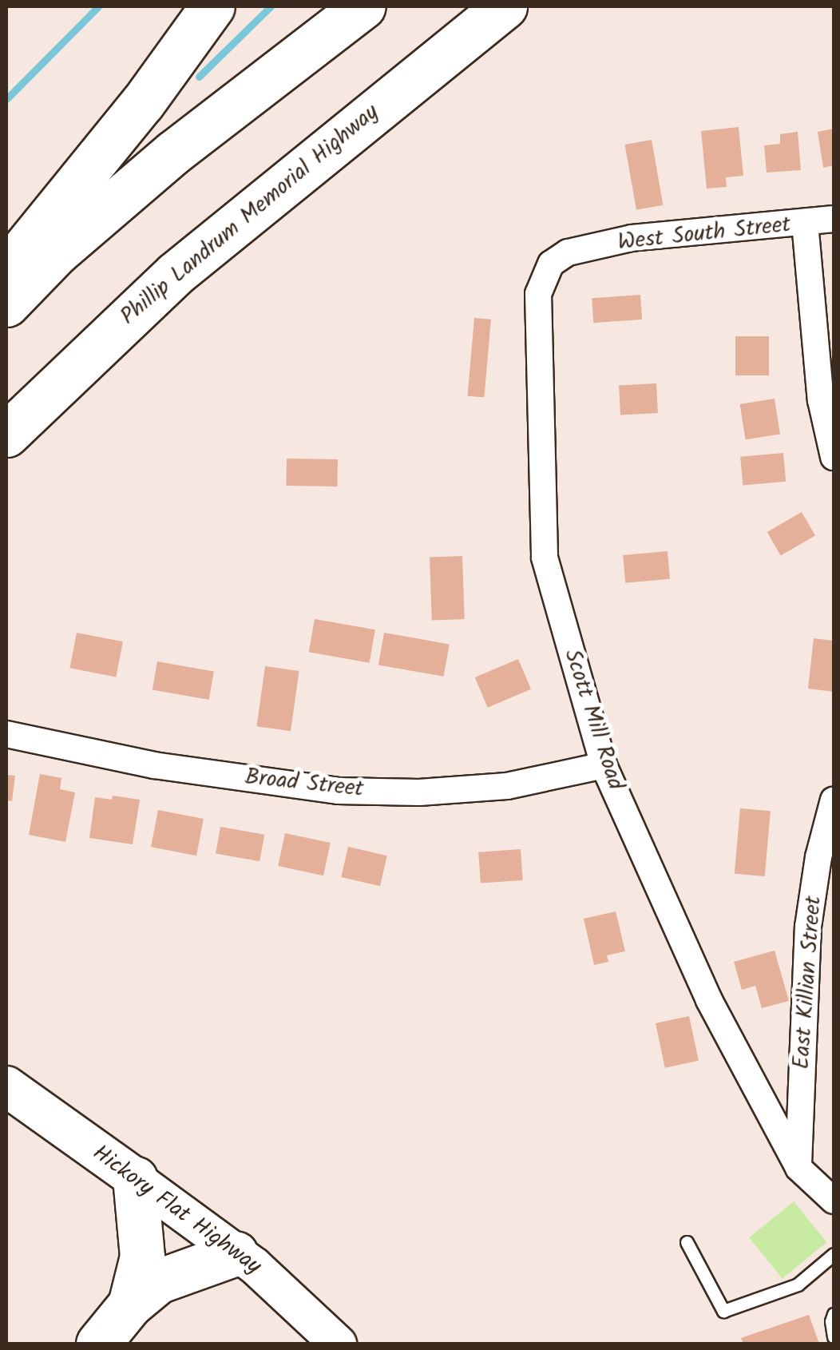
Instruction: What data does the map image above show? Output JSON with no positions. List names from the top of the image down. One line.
{"streets":{"highway":["Phillip Landrum Memorial Highway"],"main road":["Hickory Flat Highway"],"street":["West South Street","Scott Mill Road","Broad Street","East Killian Street"]},"crossings":[["West South Street","Scott Mill Road"],["Scott Mill Road","Broad Street"],["Scott Mill Road","East Killian Street"]]}
